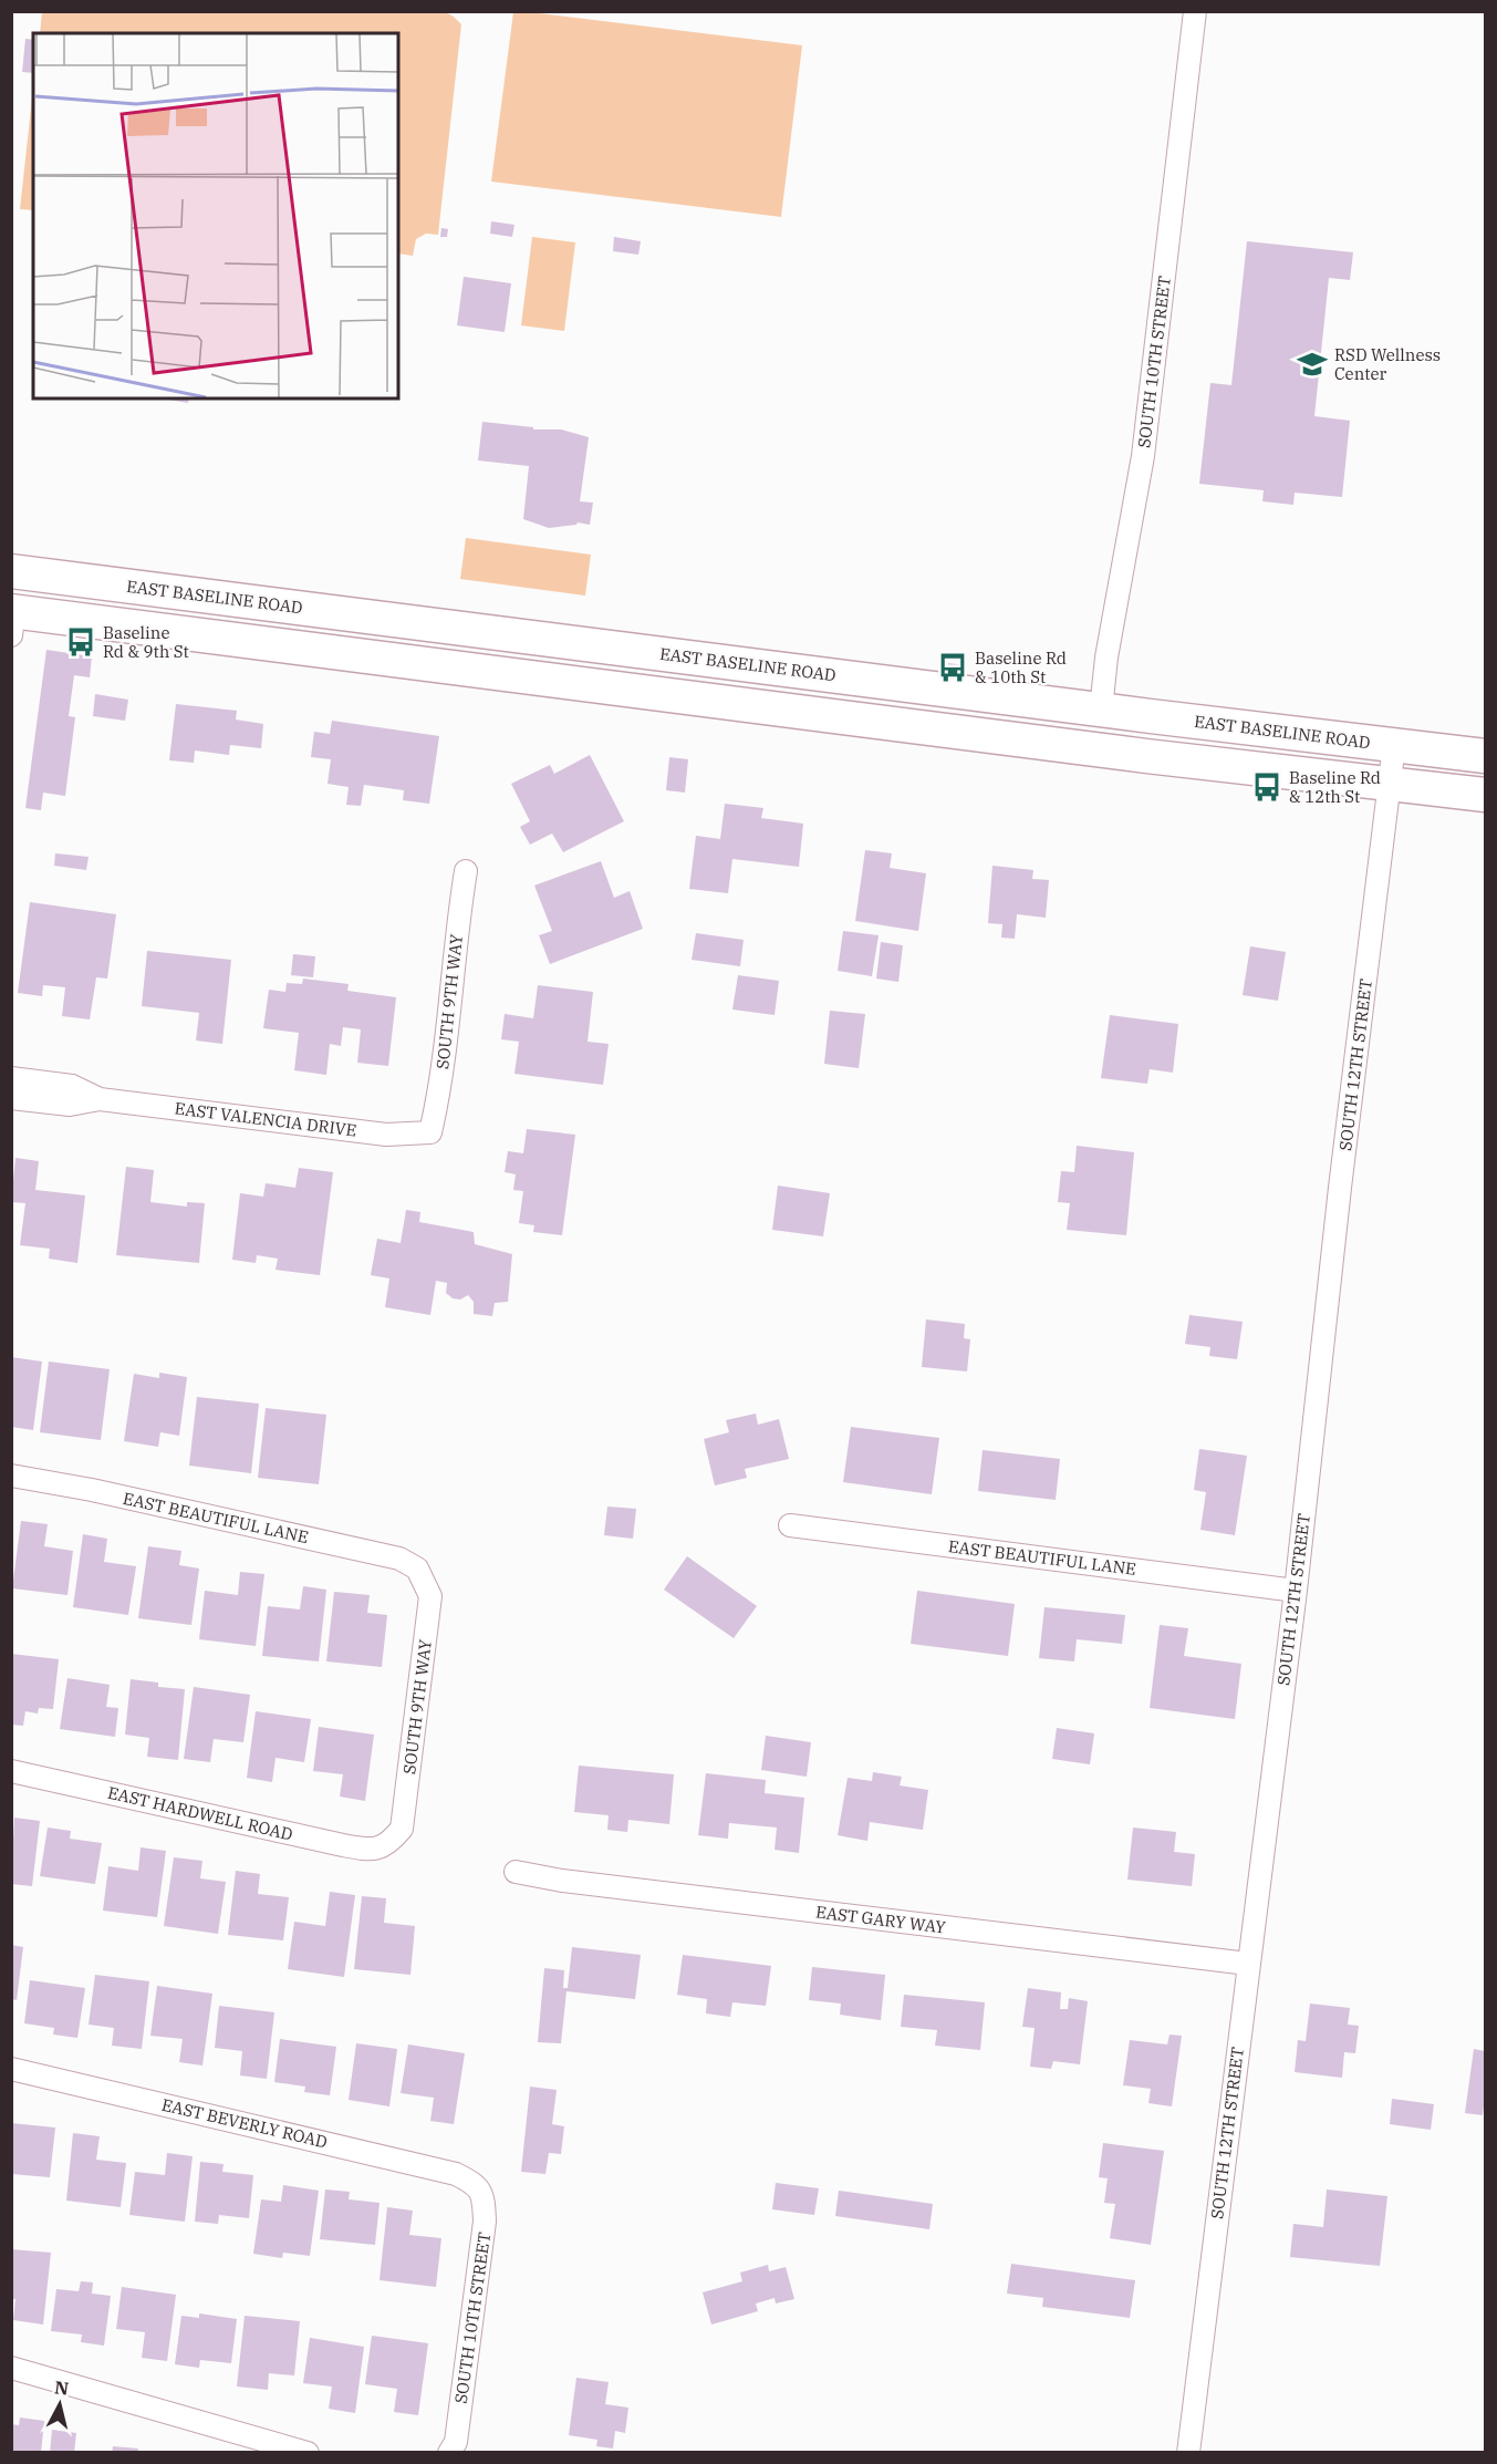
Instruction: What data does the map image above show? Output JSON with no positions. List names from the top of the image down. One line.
{"streets":{"main road":["EAST BASELINE ROAD"],"street":["SOUTH 10TH STREET","SOUTH 9TH WAY","SOUTH 12TH STREET","EAST VALENCIA DRIVE","EAST BEAUTIFUL LANE","EAST HARDWELL ROAD","EAST GARY WAY","EAST BEVERLY ROAD"]},"crossings":[["SOUTH 10TH STREET","EAST BASELINE ROAD"],["SOUTH 10TH STREET","EAST BEVERLY ROAD"],["EAST BASELINE ROAD","SOUTH 12TH STREET"],["SOUTH 9TH WAY","EAST VALENCIA DRIVE"],["SOUTH 9TH WAY","EAST BEAUTIFUL LANE"],["SOUTH 9TH WAY","EAST HARDWELL ROAD"],["SOUTH 12TH STREET","EAST BEAUTIFUL LANE"],["SOUTH 12TH STREET","EAST GARY WAY"]],"places":{"school or university":["RSD Wellness Center"],"bus stop":["Baseline Rd & 9th St","Baseline Rd & 10th St","Baseline Rd & 12th St"]},"north":"top"}
